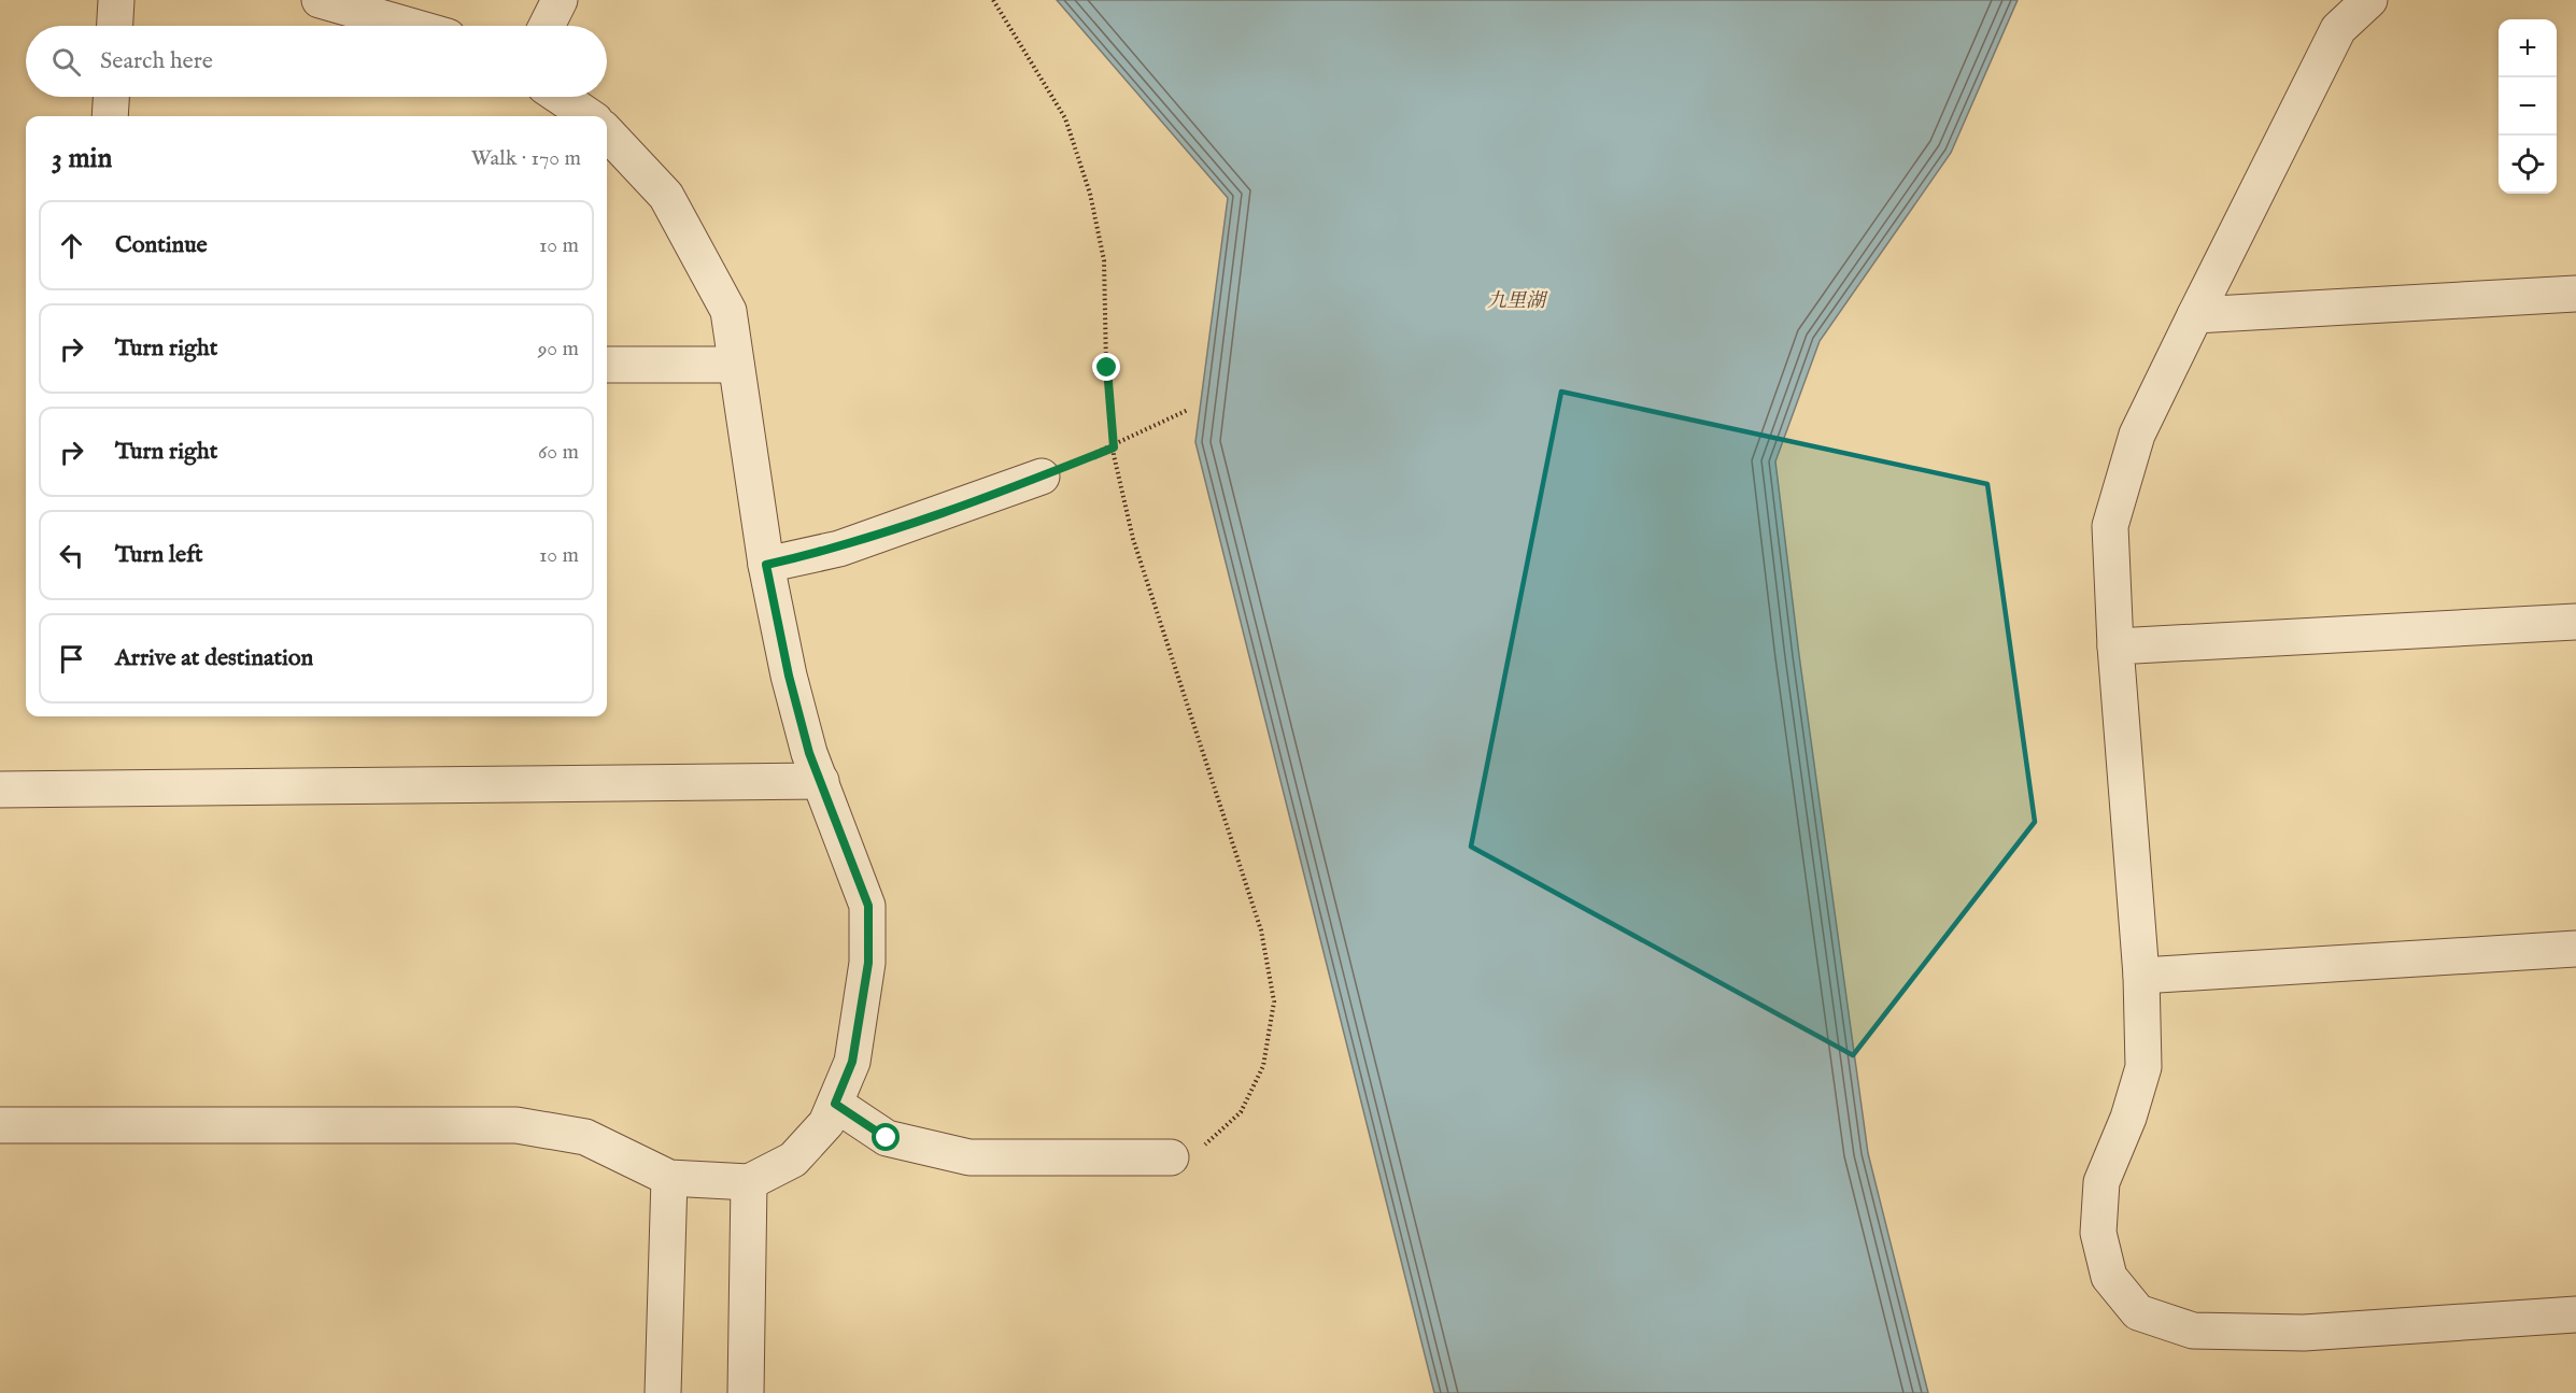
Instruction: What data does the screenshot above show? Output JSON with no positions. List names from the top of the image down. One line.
{"water":["九里湖"],"page":{"map_buttons":["+","−"],"search":"Search here","heading":["3 min","Walk · 170 m"],"list":[["Continue","10 m"],["Turn right","90 m"],["Turn right","60 m"],["Turn left","10 m"],"Arrive at destination"]}}
